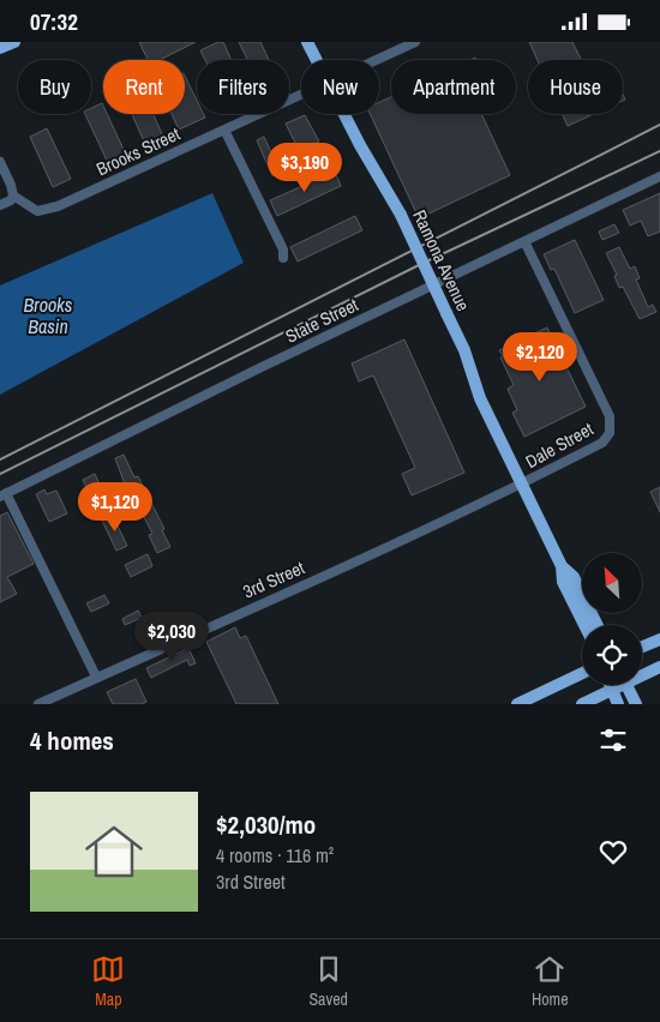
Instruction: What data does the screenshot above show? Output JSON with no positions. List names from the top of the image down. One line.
{"streets":{"main road":["Ramona Avenue"],"street":["Brooks Street","State Street","Dale Street","3rd Street"]},"crossings":[["Ramona Avenue","Dale Street"],["Ramona Avenue","3rd Street"],["State Street","Dale Street"],["Dale Street","3rd Street"]],"water":["Brooks Basin"],"north":"top left","page":{"status":"07:32","chip":["Buy","Rent","Filters","New","Apartment","House"],"price":["$3,190","$2,120","$1,120","$2,030"],"heading":"4 homes","list":[{"name":"$2,030/mo","note":"4 rooms · 116 m² · 3rd Street"}],"tabs":["Map","Saved","Home"]}}
